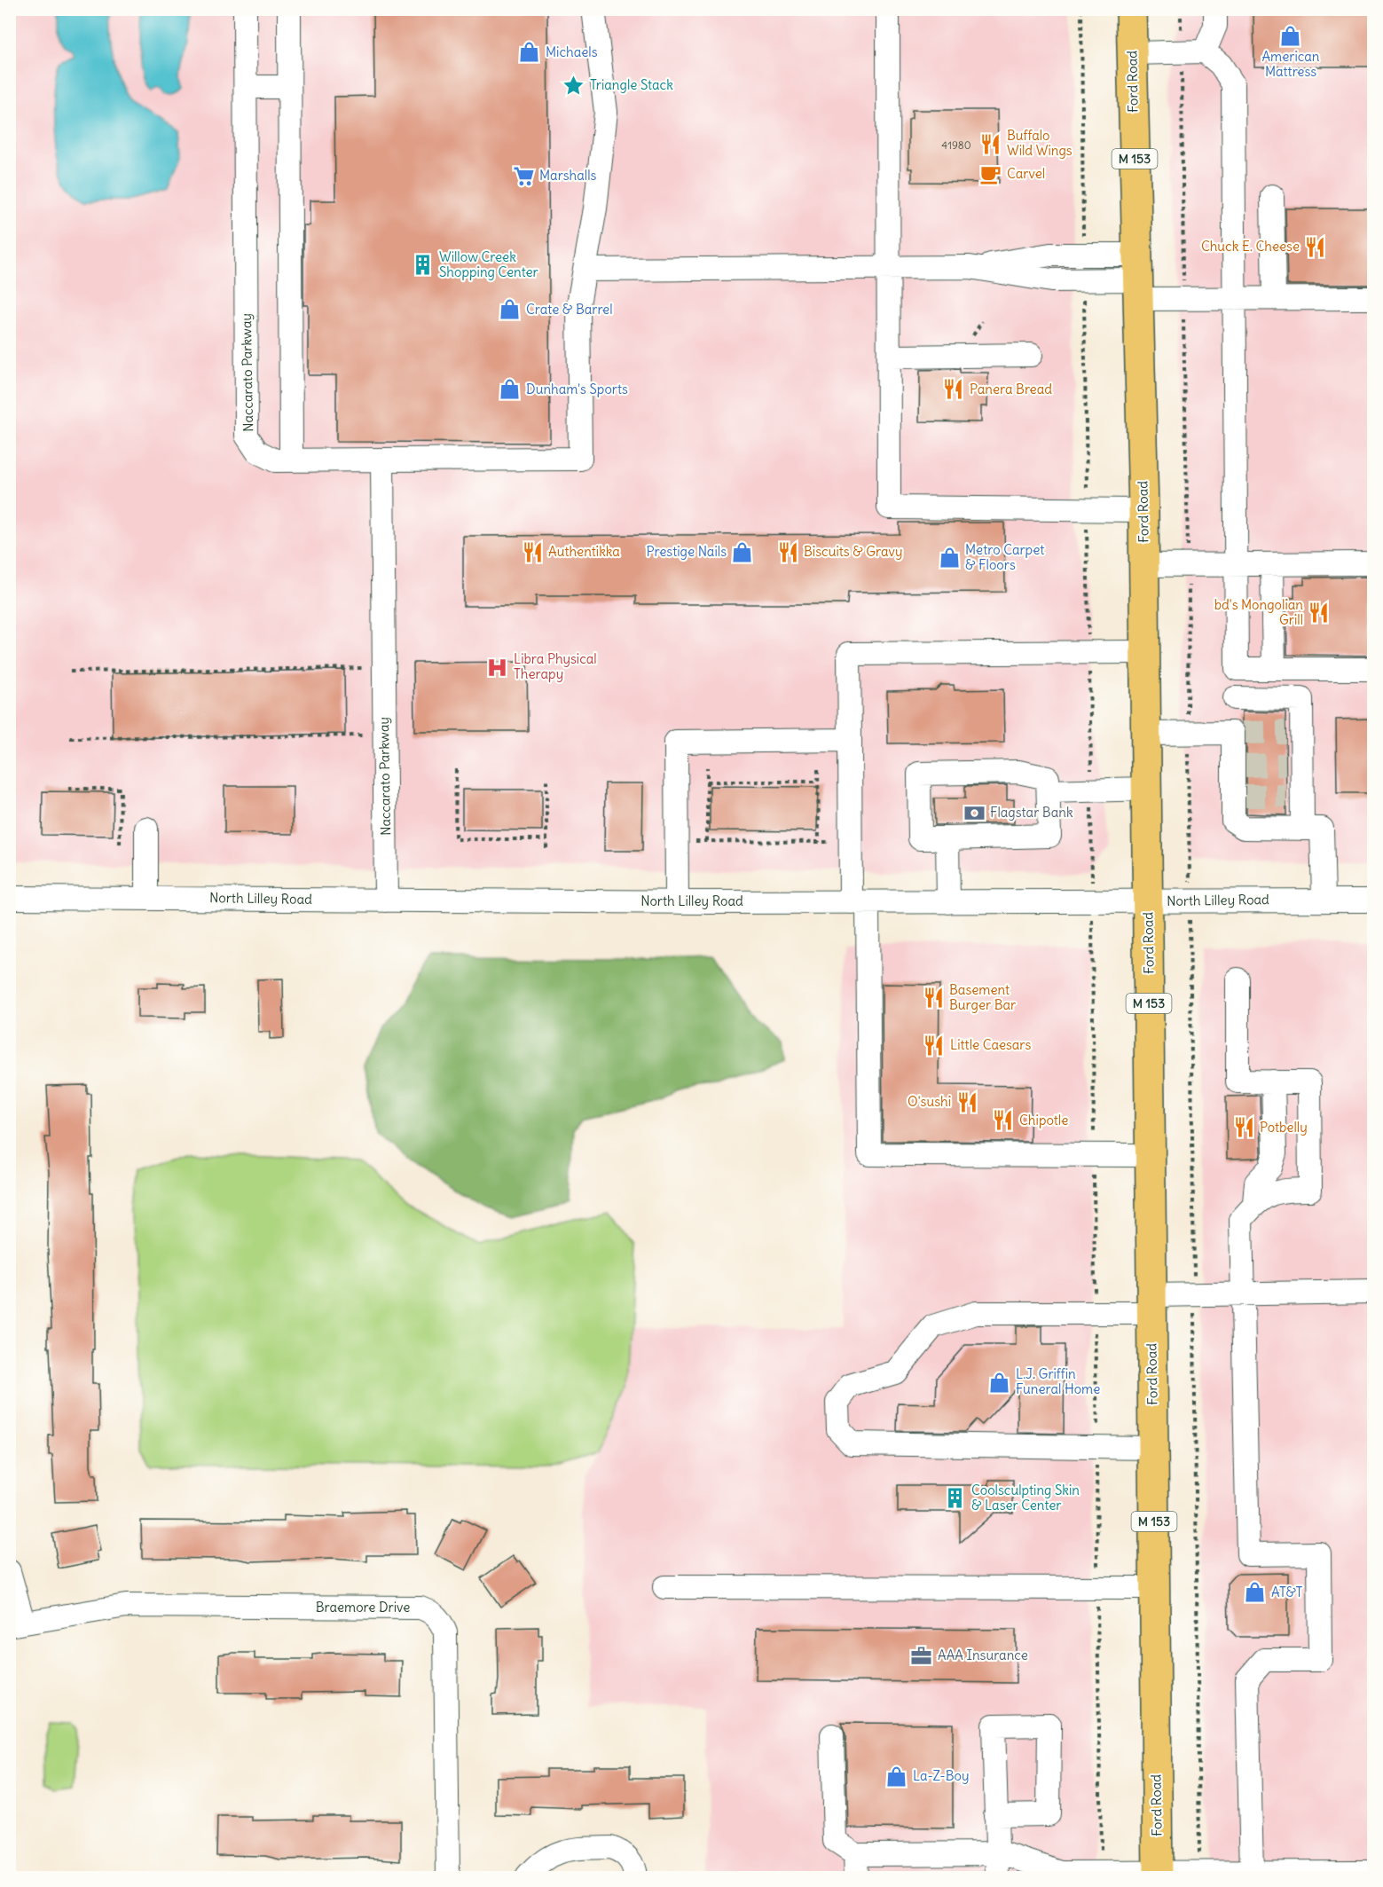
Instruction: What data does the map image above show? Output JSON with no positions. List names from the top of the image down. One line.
{"streets":{"main road":["Ford Road","M 153"],"street":["Naccarato Parkway","North Lilley Road","Braemore Drive"]},"crossings":[["Ford Road","North Lilley Road"],["Naccarato Parkway","North Lilley Road"]],"places":{"shop":["American Mattress","Michaels","Crate & Barrel","Dunham's Sports","Prestige Nails","Metro Carpet & Floors","L.J. Griffin Funeral Home","AT&T","La-Z-Boy"],"place":["Triangle Stack"],"restaurant":["Buffalo Wild Wings","Chuck E. Cheese","Panera Bread","Authentikka","Biscuits & Gravy","bd's Mongolian Grill","Basement Burger Bar","Little Caesars","O'sushi","Chipotle","Potbelly"],"cafe":["Carvel"],"supermarket":["Marshalls"],"building":["Willow Creek Shopping Center","Coolsculpting Skin & Laser Center"],"hospital":["Libra Physical Therapy"],"bank":["Flagstar Bank"],"office":["AAA Insurance"]},"house_numbers":["41980"]}
